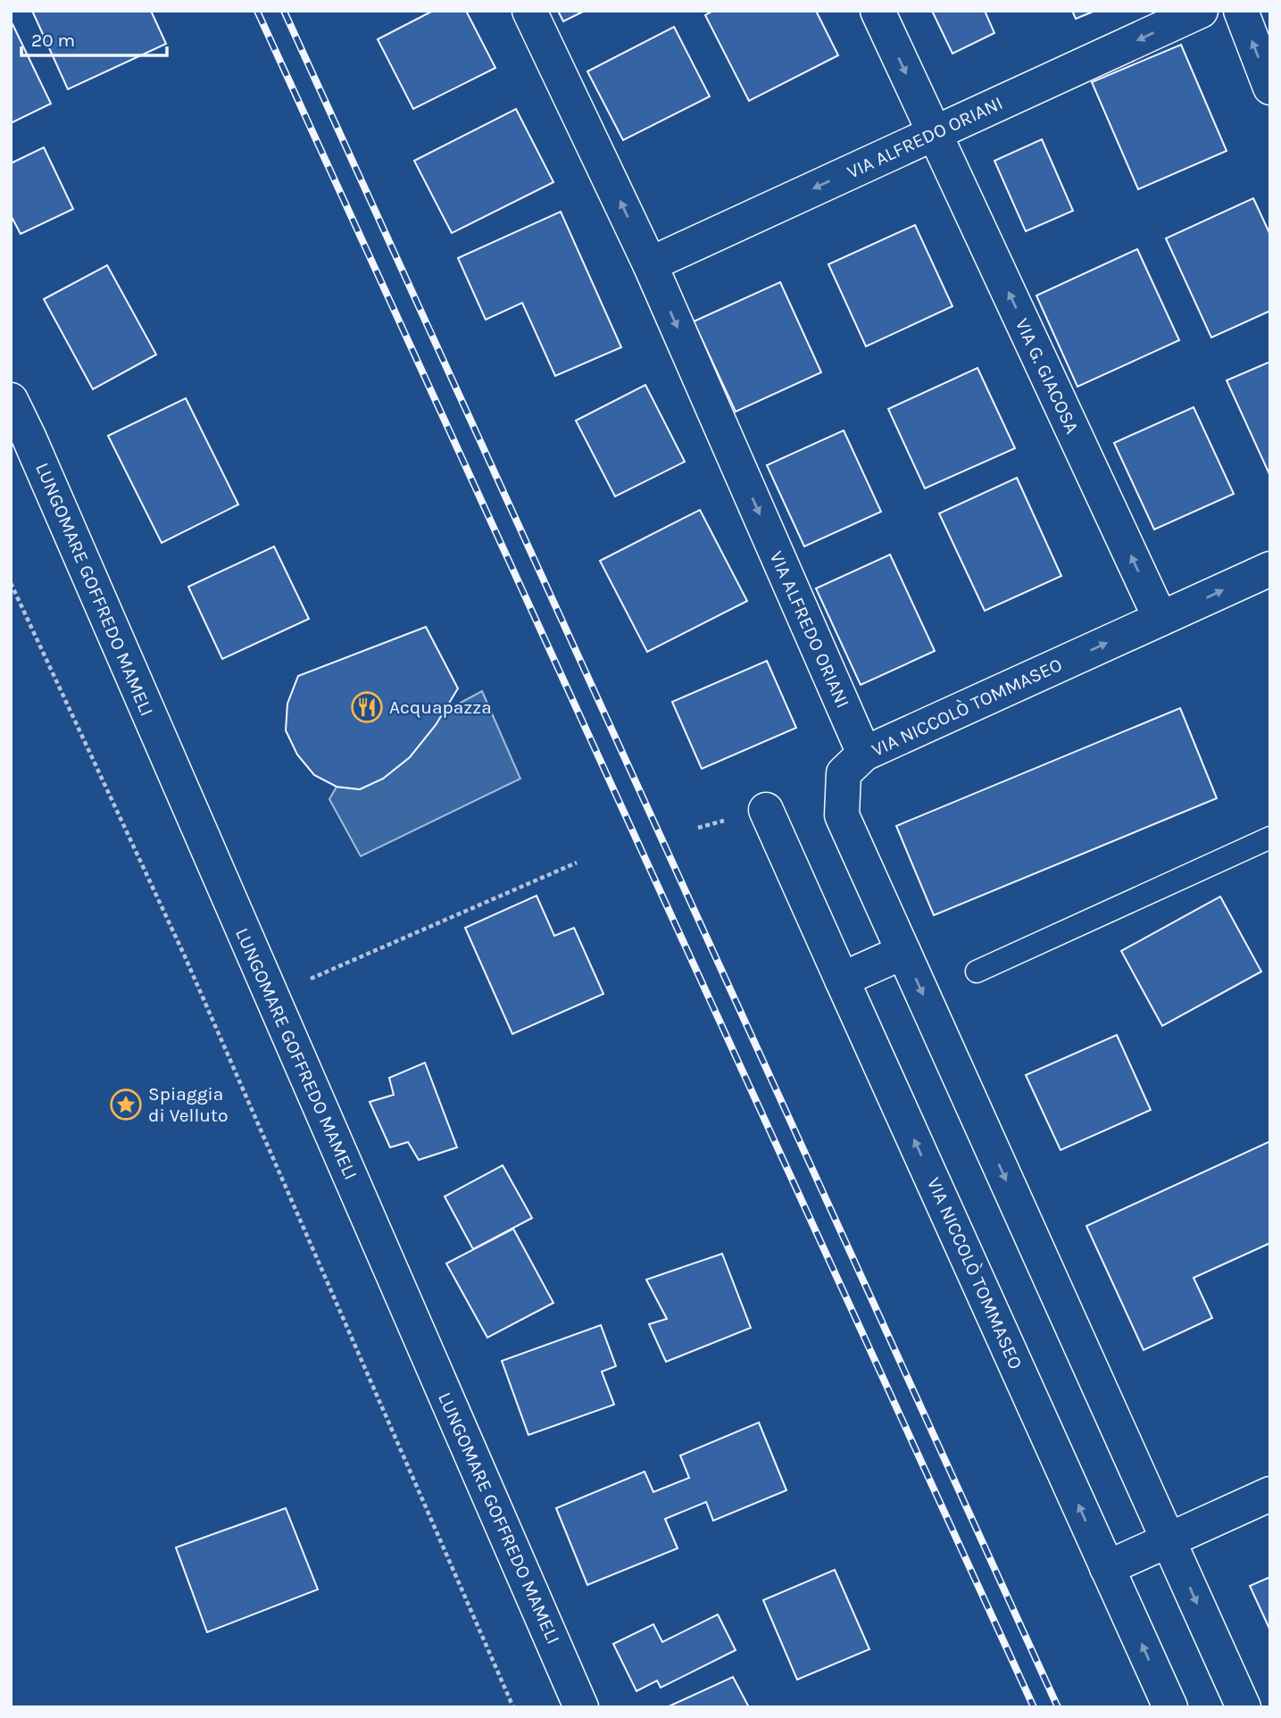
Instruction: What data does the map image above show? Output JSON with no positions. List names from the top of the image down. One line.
{"streets":{"street":["VIA ALFREDO ORIANI","VIA G. GIACOSA","LUNGOMARE GOFFREDO MAMELI","VIA NICCOLÒ TOMMASEO"]},"crossings":[["VIA ALFREDO ORIANI","VIA G. GIACOSA"],["VIA ALFREDO ORIANI","VIA NICCOLÒ TOMMASEO"],["VIA G. GIACOSA","VIA NICCOLÒ TOMMASEO"]],"places":{"restaurant":["Acquapazza"],"place":["Spiaggia di Velluto"]},"scale_bar":"20 m"}
